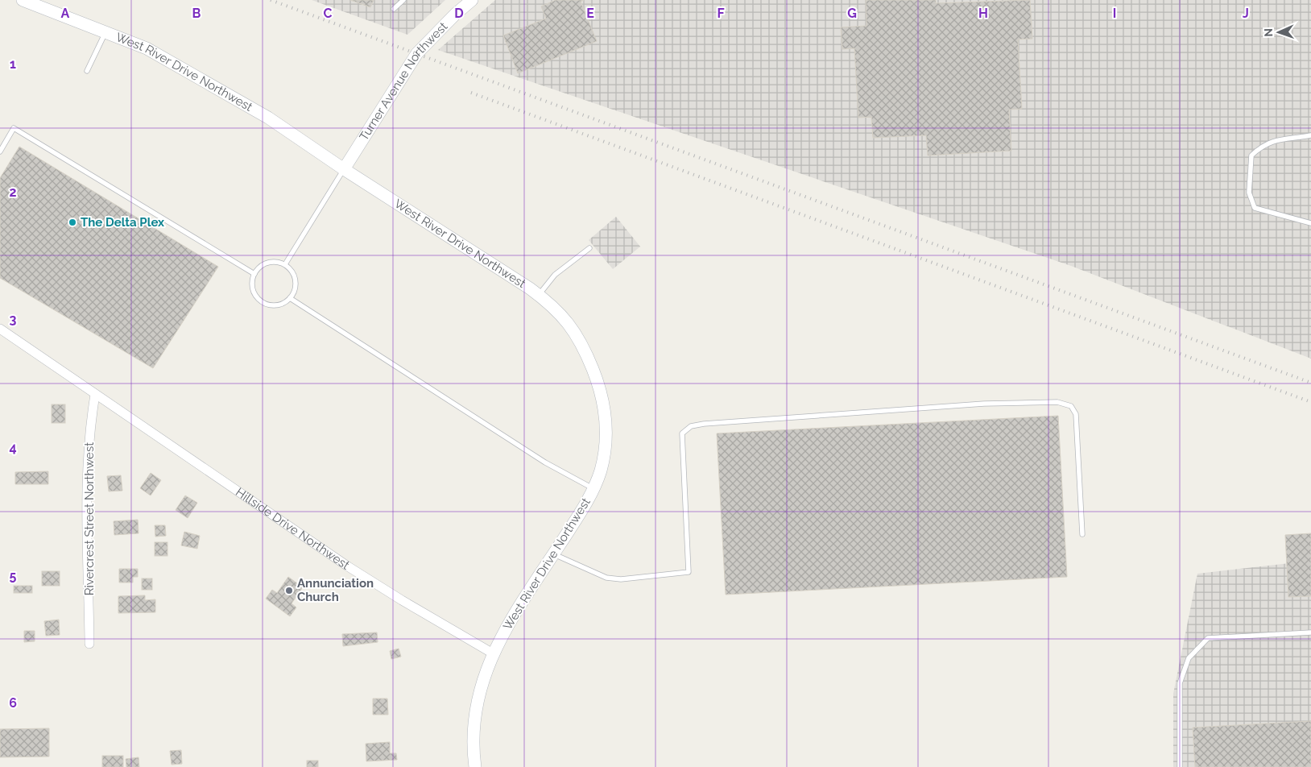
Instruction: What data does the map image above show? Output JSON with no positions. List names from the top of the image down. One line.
{"streets":{"main road":["West River Drive Northwest","Turner Avenue Northwest"],"street":["Rivercrest Street Northwest","Hillside Drive Northwest"]},"crossings":[["West River Drive Northwest","Turner Avenue Northwest"],["West River Drive Northwest","Hillside Drive Northwest"],["Rivercrest Street Northwest","Hillside Drive Northwest"]],"places":["The Delta Plex","Annunciation Church"],"north":"left","grid":{"columns":["A","B","C","D","E","F","G","H","I","J"],"rows":["1","2","3","4","5","6"]}}
